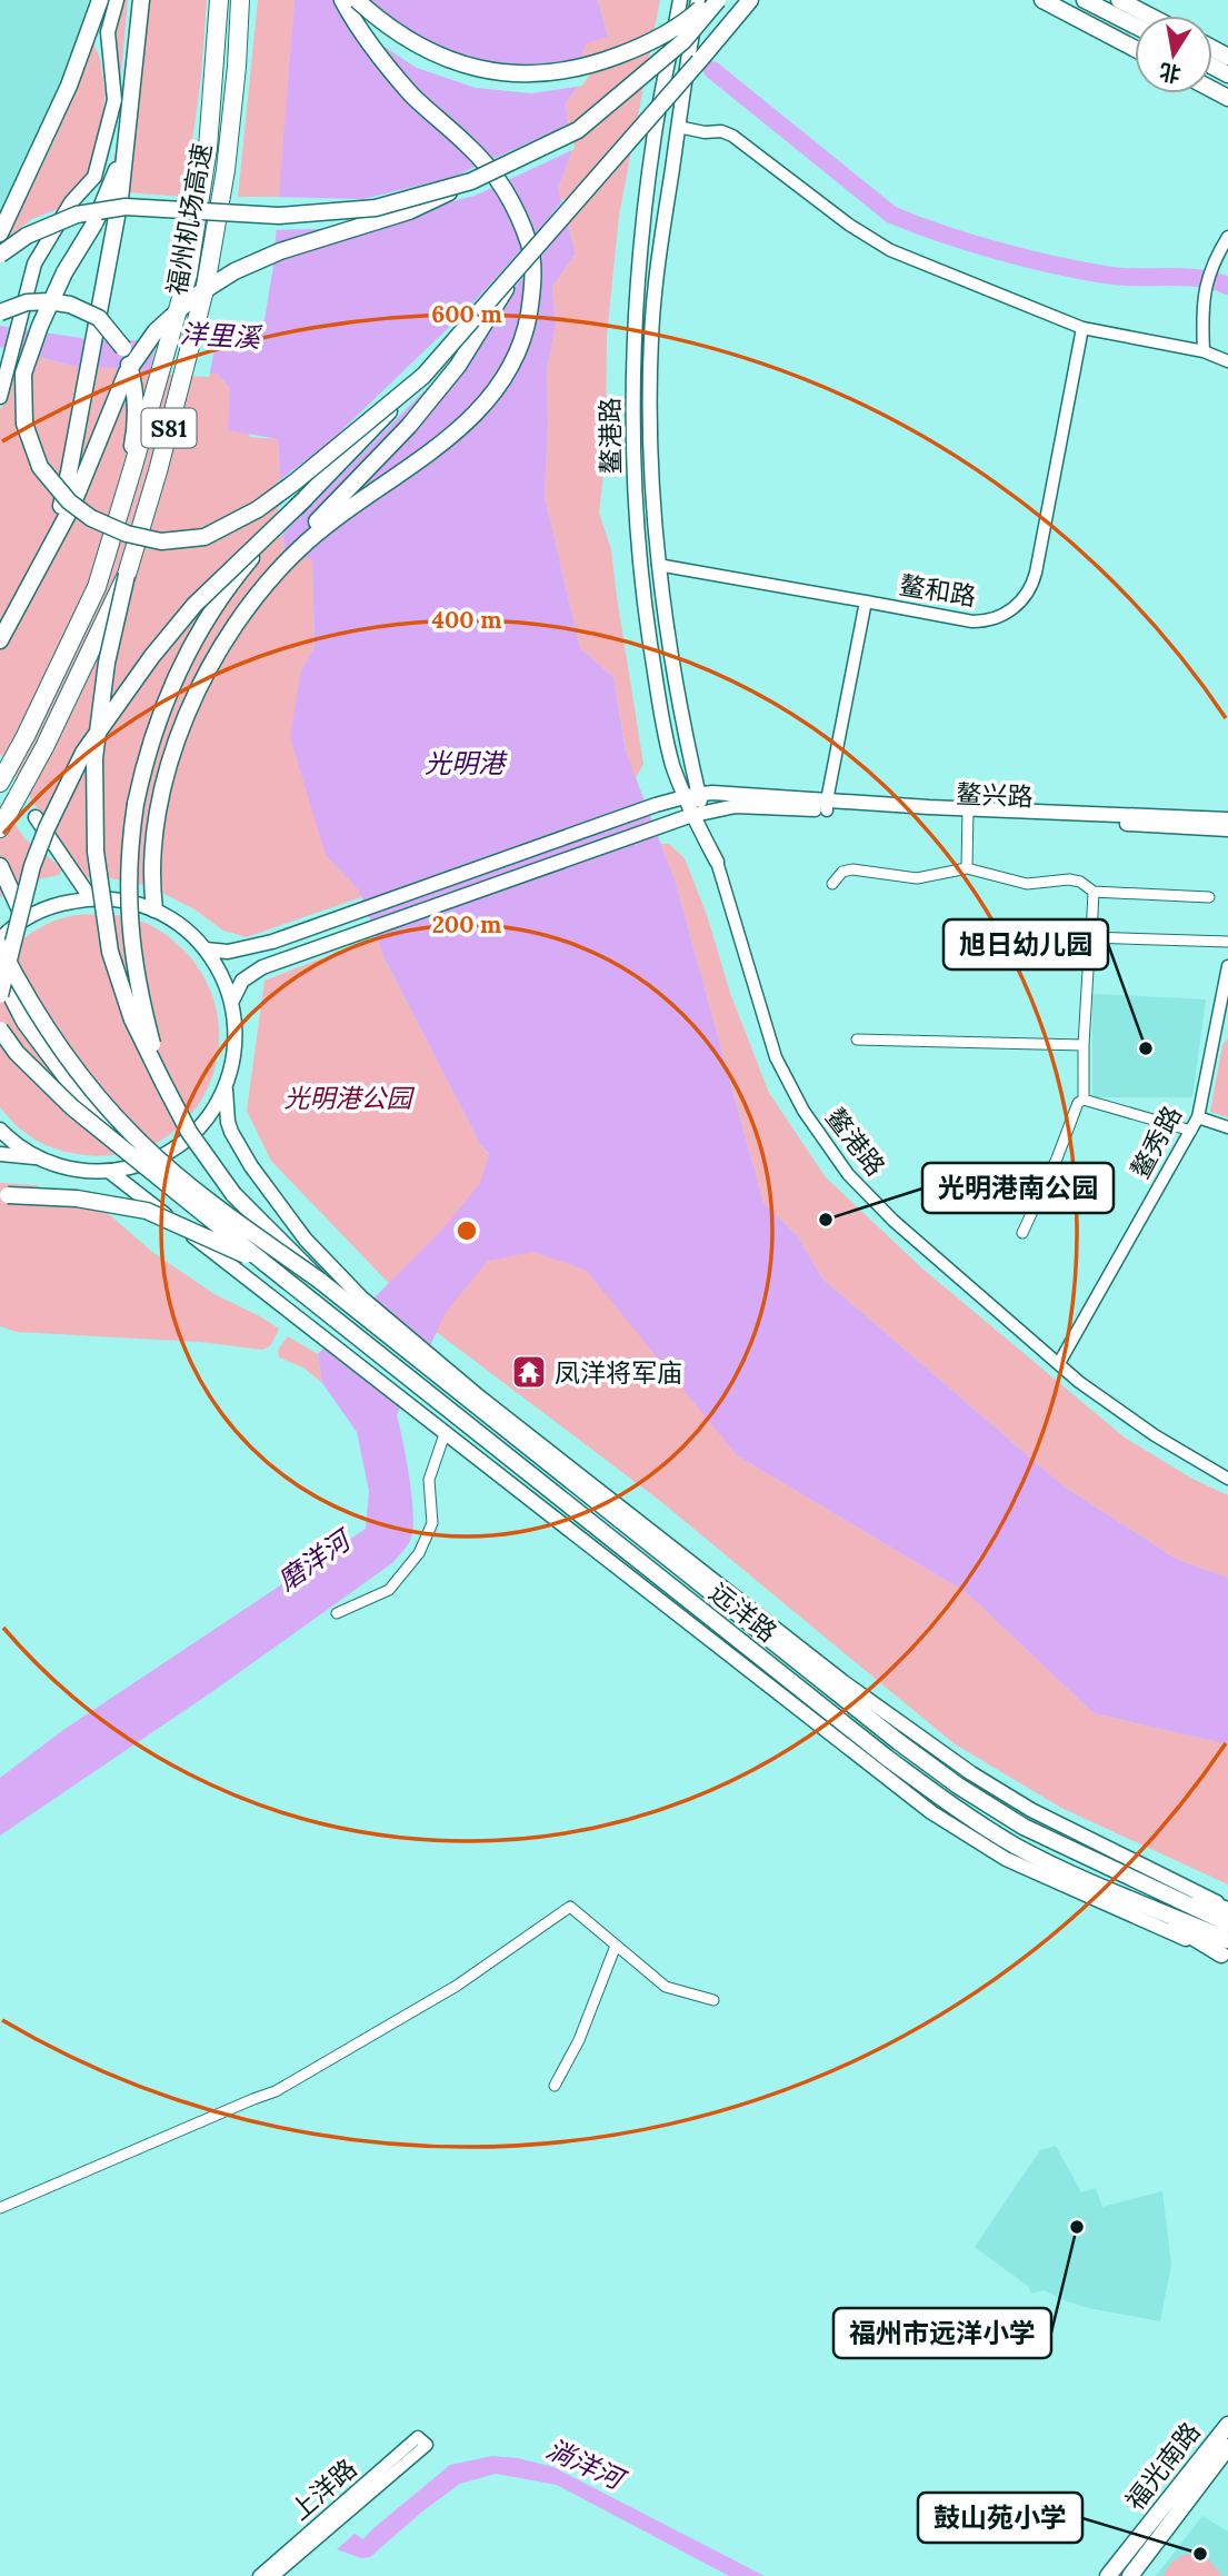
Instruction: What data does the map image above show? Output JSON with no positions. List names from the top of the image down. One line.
{"streets":{"highway":["福州机场高速","S81"],"main road":["鳌港路","鳌兴路","远洋路","福光南路"],"street":["鳌和路","鳌秀路","上洋路"]},"crossings":[["鳌港路","鳌秀路"],["鳌和路","鳌兴路"]],"water":["洋里溪","光明港","磨洋河","淌洋河"],"parks":["光明港公园"],"places":{"other":["旭日幼儿园","光明港南公园","福州市远洋小学","鼓山苑小学"],"temple":["凤洋将军庙"]},"north":"bottom","rings":["600 m","400 m","200 m"]}
